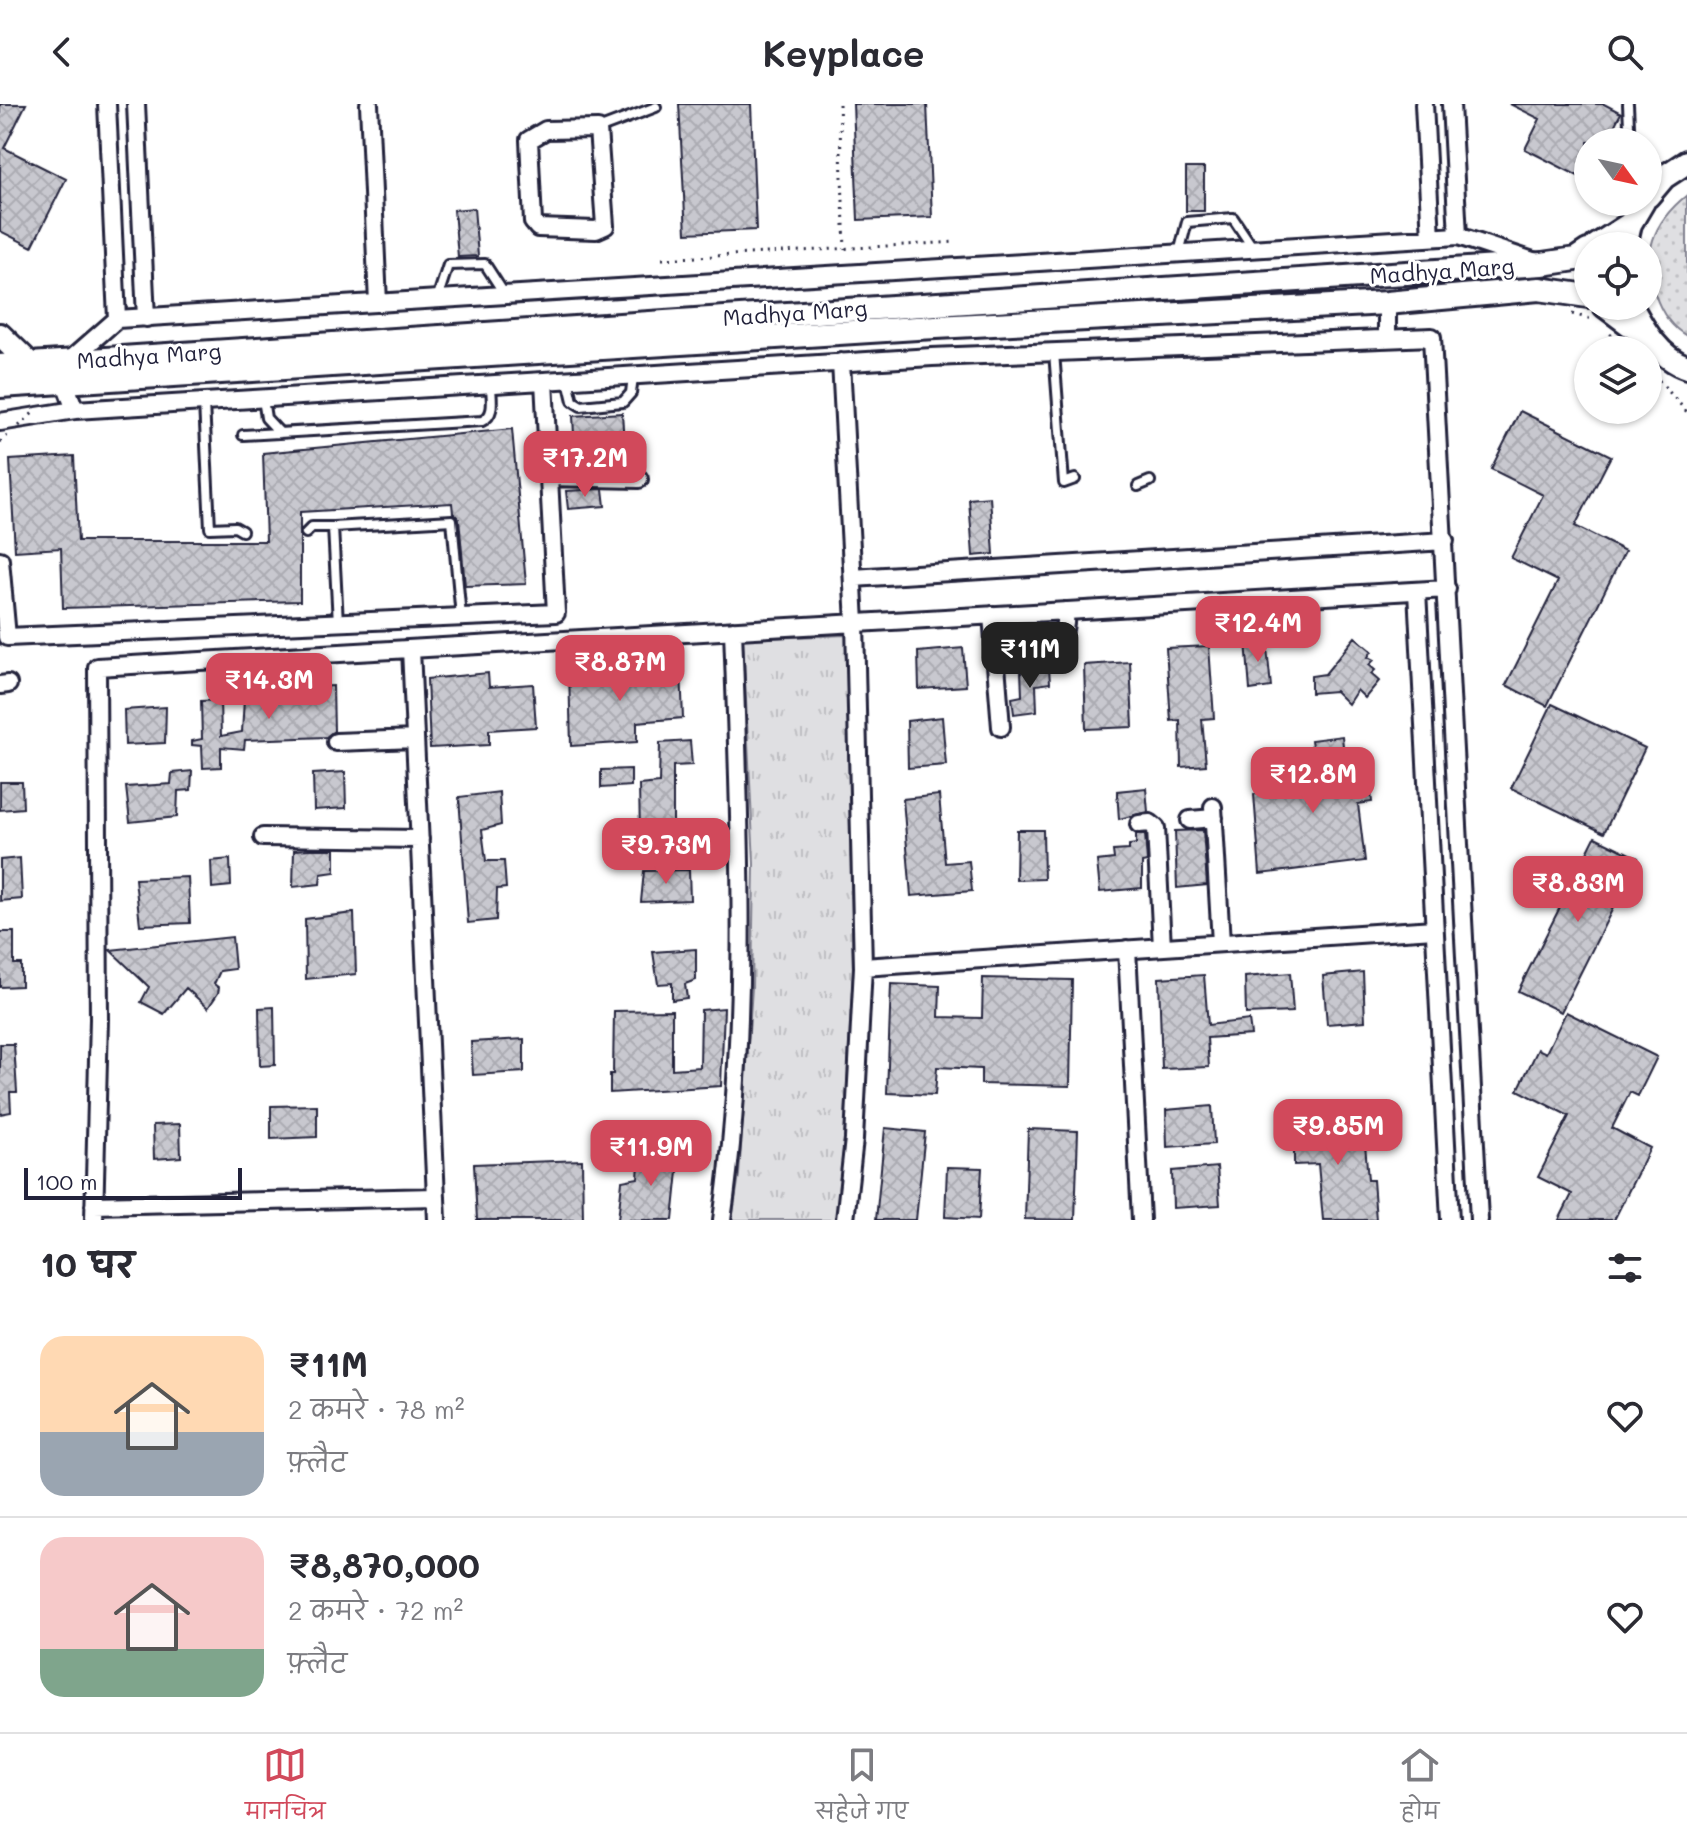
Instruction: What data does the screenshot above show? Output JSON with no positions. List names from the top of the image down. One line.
{"streets":{"main road":["Madhya Marg"]},"scale_bar":"100 m","north":"bottom right","page":{"header":"Keyplace","price":["₹17.2M","₹12.4M","₹11M","₹8.87M","₹14.3M","₹12.8M","₹9.73M","₹8.83M","₹9.85M","₹11.9M"],"scale":"100 m","heading":"10 घर","list":[{"name":"₹11M","note":"2 कमरे · 78 m² · फ़्लैट"},{"name":"₹8,870,000","note":"2 कमरे · 72 m² · फ़्लैट"}],"tabs":["मानचित्र","सहेजे गए","होम"]}}
